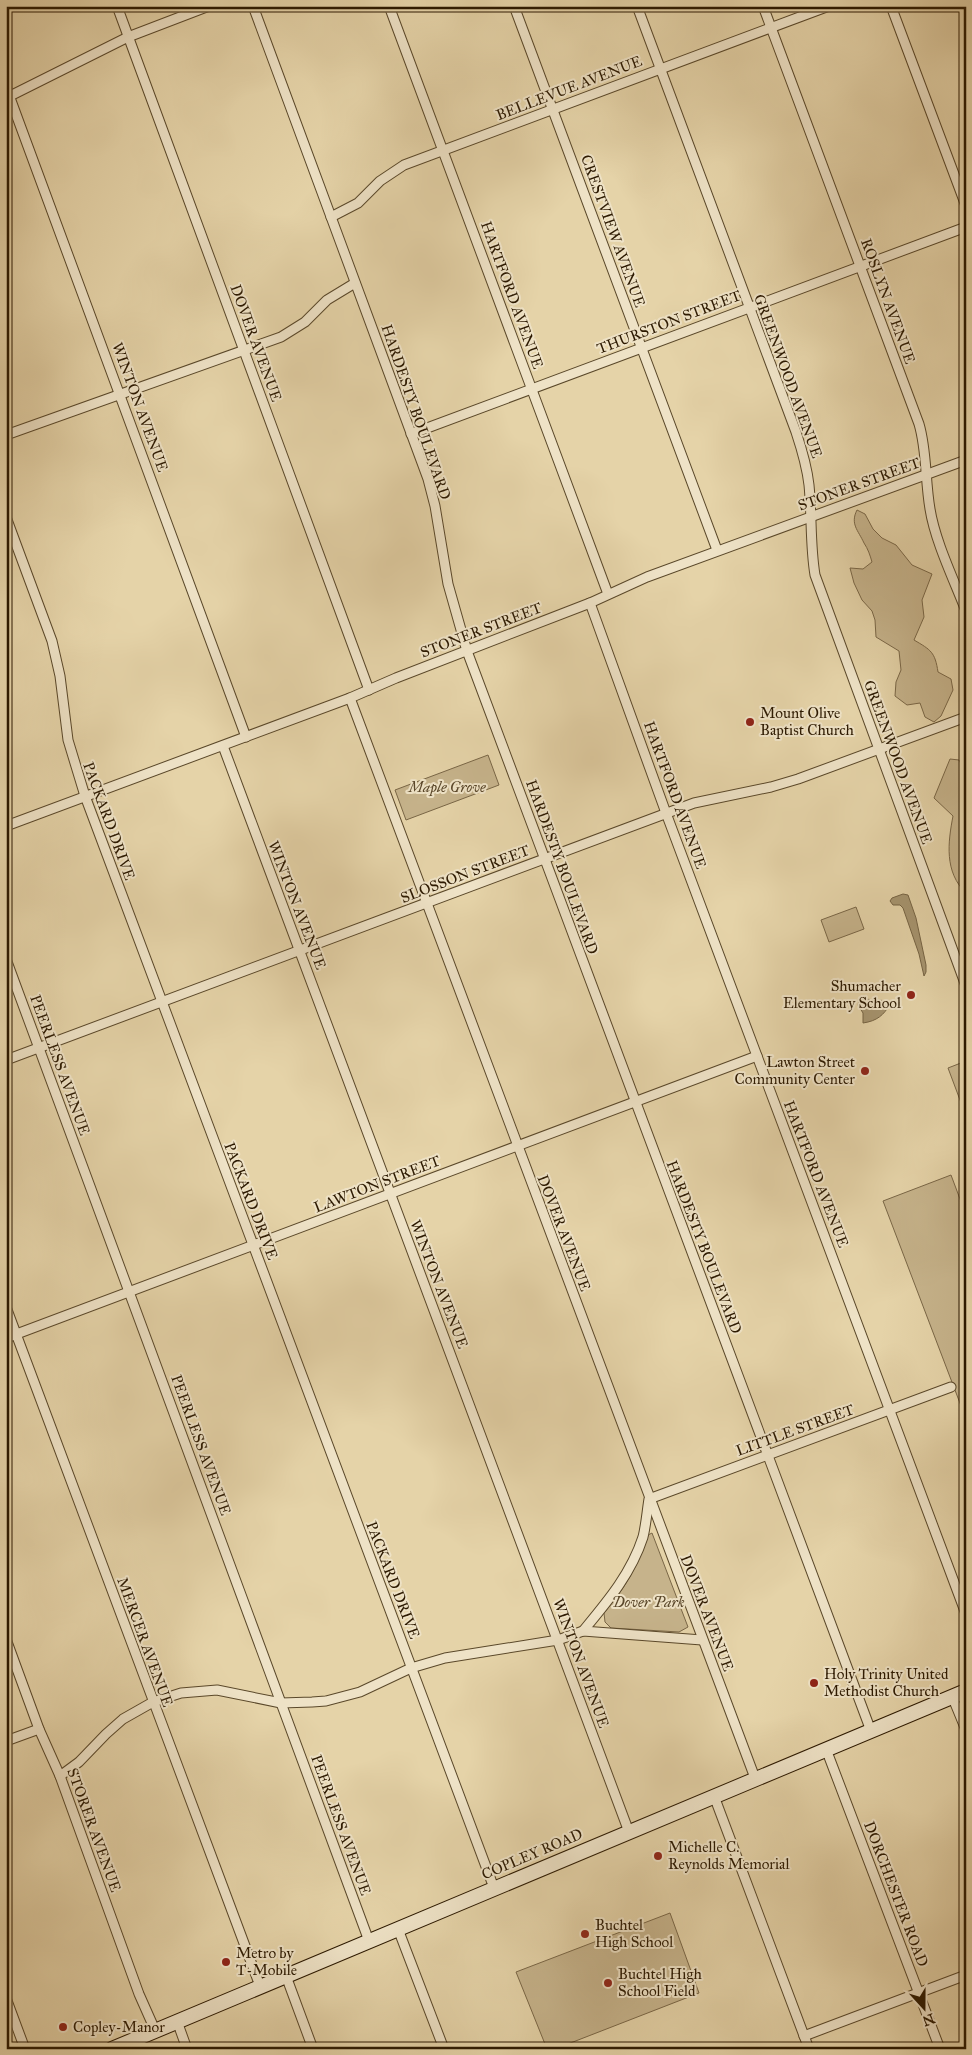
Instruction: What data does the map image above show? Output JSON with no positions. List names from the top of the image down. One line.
{"streets":{"main road":["COPLEY ROAD"],"street":["BELLEVUE AVENUE","CRESTVIEW AVENUE","HARTFORD AVENUE","ROSLYN AVENUE","THURSTON STREET","DOVER AVENUE","GREENWOOD AVENUE","WINTON AVENUE","HARDESTY BOULEVARD","STONER STREET","PACKARD DRIVE","SLOSSON STREET","PEERLESS AVENUE","LAWTON STREET","LITTLE STREET","MERCER AVENUE","STORER AVENUE","DORCHESTER ROAD"]},"crossings":[["BELLEVUE AVENUE","CRESTVIEW AVENUE"],["BELLEVUE AVENUE","HARTFORD AVENUE"],["BELLEVUE AVENUE","ROSLYN AVENUE"],["BELLEVUE AVENUE","GREENWOOD AVENUE"],["BELLEVUE AVENUE","HARDESTY BOULEVARD"],["CRESTVIEW AVENUE","THURSTON STREET"],["CRESTVIEW AVENUE","STONER STREET"],["HARTFORD AVENUE","THURSTON STREET"],["HARTFORD AVENUE","STONER STREET"],["HARTFORD AVENUE","SLOSSON STREET"],["HARTFORD AVENUE","LAWTON STREET"],["HARTFORD AVENUE","LITTLE STREET"],["ROSLYN AVENUE","THURSTON STREET"],["ROSLYN AVENUE","STONER STREET"],["THURSTON STREET","GREENWOOD AVENUE"],["THURSTON STREET","HARDESTY BOULEVARD"],["DOVER AVENUE","STONER STREET"],["DOVER AVENUE","SLOSSON STREET"],["DOVER AVENUE","LAWTON STREET"],["DOVER AVENUE","LITTLE STREET"],["DOVER AVENUE","COPLEY ROAD"],["GREENWOOD AVENUE","STONER STREET"],["GREENWOOD AVENUE","SLOSSON STREET"],["WINTON AVENUE","STONER STREET"],["WINTON AVENUE","SLOSSON STREET"],["WINTON AVENUE","LAWTON STREET"],["WINTON AVENUE","COPLEY ROAD"],["HARDESTY BOULEVARD","STONER STREET"],["HARDESTY BOULEVARD","SLOSSON STREET"],["HARDESTY BOULEVARD","LAWTON STREET"],["HARDESTY BOULEVARD","LITTLE STREET"],["HARDESTY BOULEVARD","COPLEY ROAD"],["STONER STREET","PACKARD DRIVE"],["PACKARD DRIVE","SLOSSON STREET"],["PACKARD DRIVE","LAWTON STREET"],["PACKARD DRIVE","COPLEY ROAD"],["SLOSSON STREET","PEERLESS AVENUE"],["PEERLESS AVENUE","LAWTON STREET"],["PEERLESS AVENUE","COPLEY ROAD"],["LAWTON STREET","MERCER AVENUE"],["MERCER AVENUE","COPLEY ROAD"],["STORER AVENUE","COPLEY ROAD"],["COPLEY ROAD","DORCHESTER ROAD"]],"parks":["Maple Grove","Dover Park"],"places":["Mount Olive Baptist Church","Shumacher Elementary School","Lawton Street Community Center","Holy Trinity United Methodist Church","Michelle C. Reynolds Memorial","Buchtel High School","Metro by T-Mobile","Buchtel High School Field","Copley-Manor"],"north":"bottom"}
